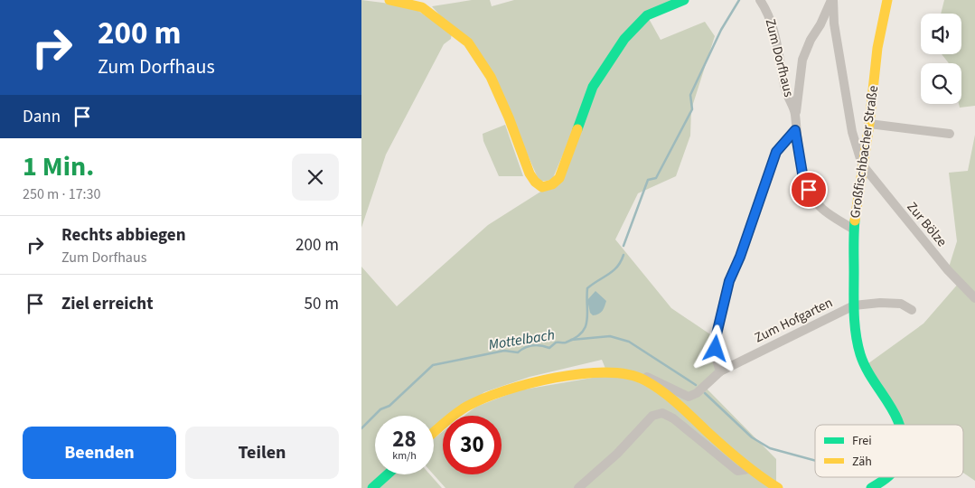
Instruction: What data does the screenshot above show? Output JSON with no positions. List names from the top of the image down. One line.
{"streets":{"main road":["Großfischbacher Straße"],"street":["Zum Dorfhaus","Zur Bölze","Zum Hofgarten"]},"crossings":[["Zum Dorfhaus","Großfischbacher Straße"],["Großfischbacher Straße","Zur Bölze"],["Großfischbacher Straße","Zum Hofgarten"]],"water":["Mottelbach"],"legend":["Frei","Zäh"],"page":{"turn":["200 m","Zum Dorfhaus"],"then":"Dann","heading":["1 Min.","250 m · 17:30"],"list":[{"name":"Rechts abbiegen","note":"Zum Dorfhaus","value":"200 m"},{"name":"Ziel erreicht","value":"50 m"}],"speed":"28 km/h","limit":"30","buttons":["Beenden","Teilen"]}}
